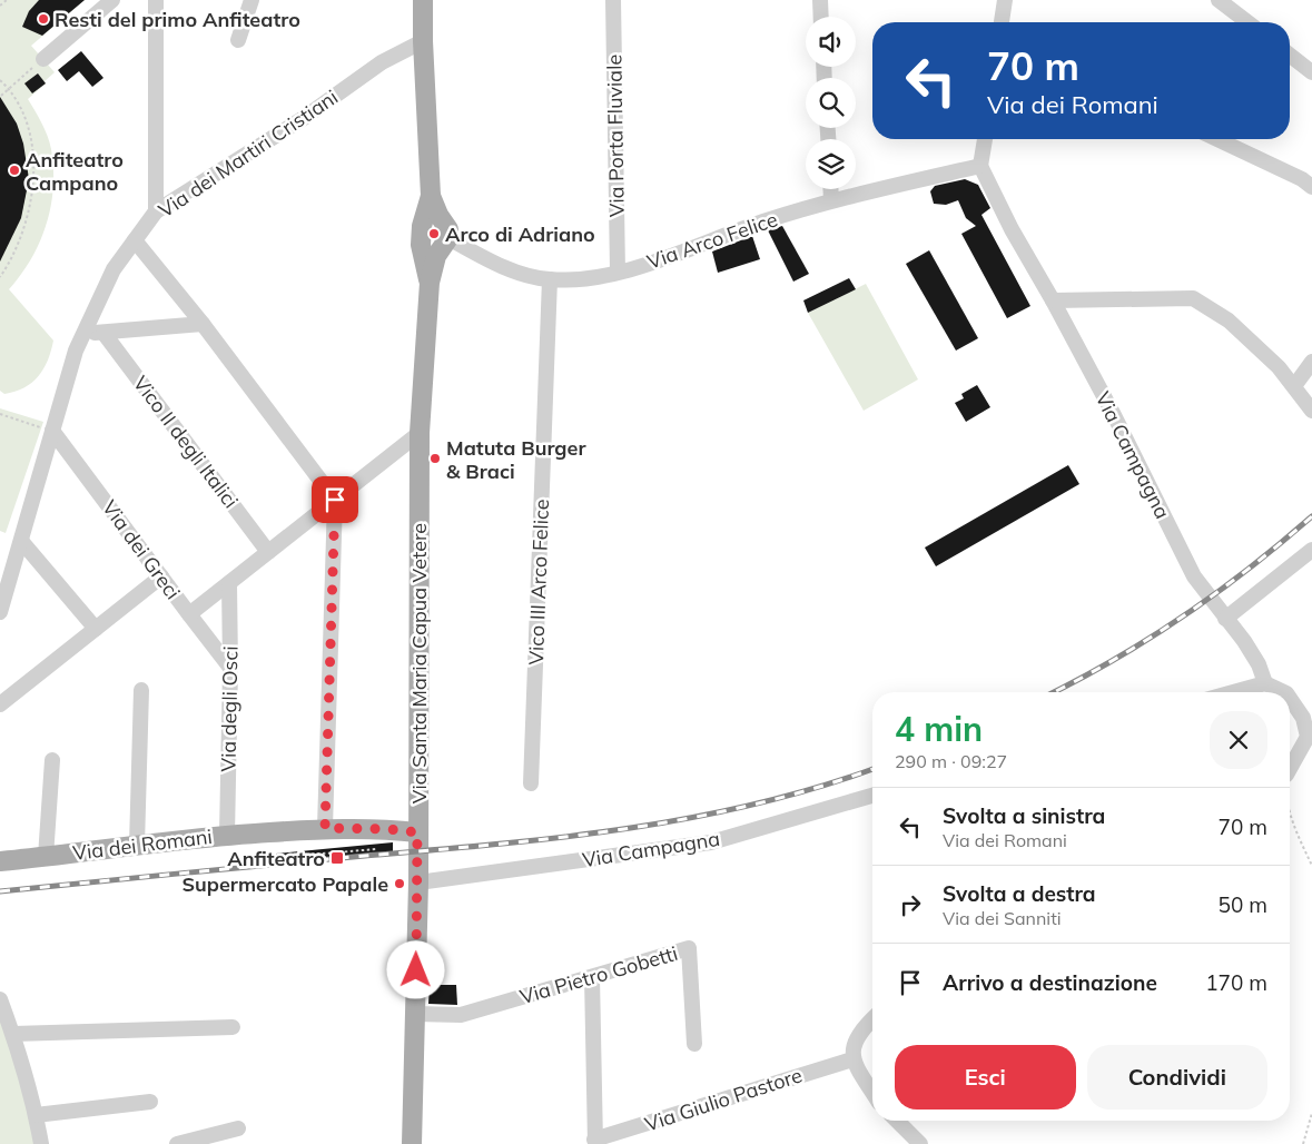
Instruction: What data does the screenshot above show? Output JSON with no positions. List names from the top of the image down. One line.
{"streets":{"main road":["Via Santa Maria Capua Vetere","Via dei Romani"],"street":["Via Porta Fluviale","Via dei Martiri Cristiani","Via Arco Felice","Vico II degli Italici","Via Campagna","Via dei Greci","Vico III Arco Felice","Via degli Osci","Via Pietro Gobetti","Via Giulio Pastore"]},"crossings":[["Via Porta Fluviale","Via Arco Felice"],["Via dei Martiri Cristiani","Via dei Greci"],["Via Arco Felice","Via Campagna"],["Via Arco Felice","Vico III Arco Felice"],["Via Campagna","Via Santa Maria Capua Vetere"],["Via dei Greci","Via degli Osci"],["Via Santa Maria Capua Vetere","Via dei Romani"],["Via Santa Maria Capua Vetere","Via Pietro Gobetti"],["Via degli Osci","Via dei Romani"]],"places":{"other":["Resti del primo Anfiteatro","Anfiteatro Campano","Arco di Adriano","Matuta Burger & Braci","Supermercato Papale"],"transit":["Anfiteatro"]},"page":{"turn":["70 m","Via dei Romani"],"heading":["4 min","290 m · 09:27"],"list":[{"name":"Svolta a sinistra","note":"Via dei Romani","value":"70 m"},{"name":"Svolta a destra","note":"Via dei Sanniti","value":"50 m"},{"name":"Arrivo a destinazione","value":"170 m"}],"buttons":["Esci","Condividi"]}}
